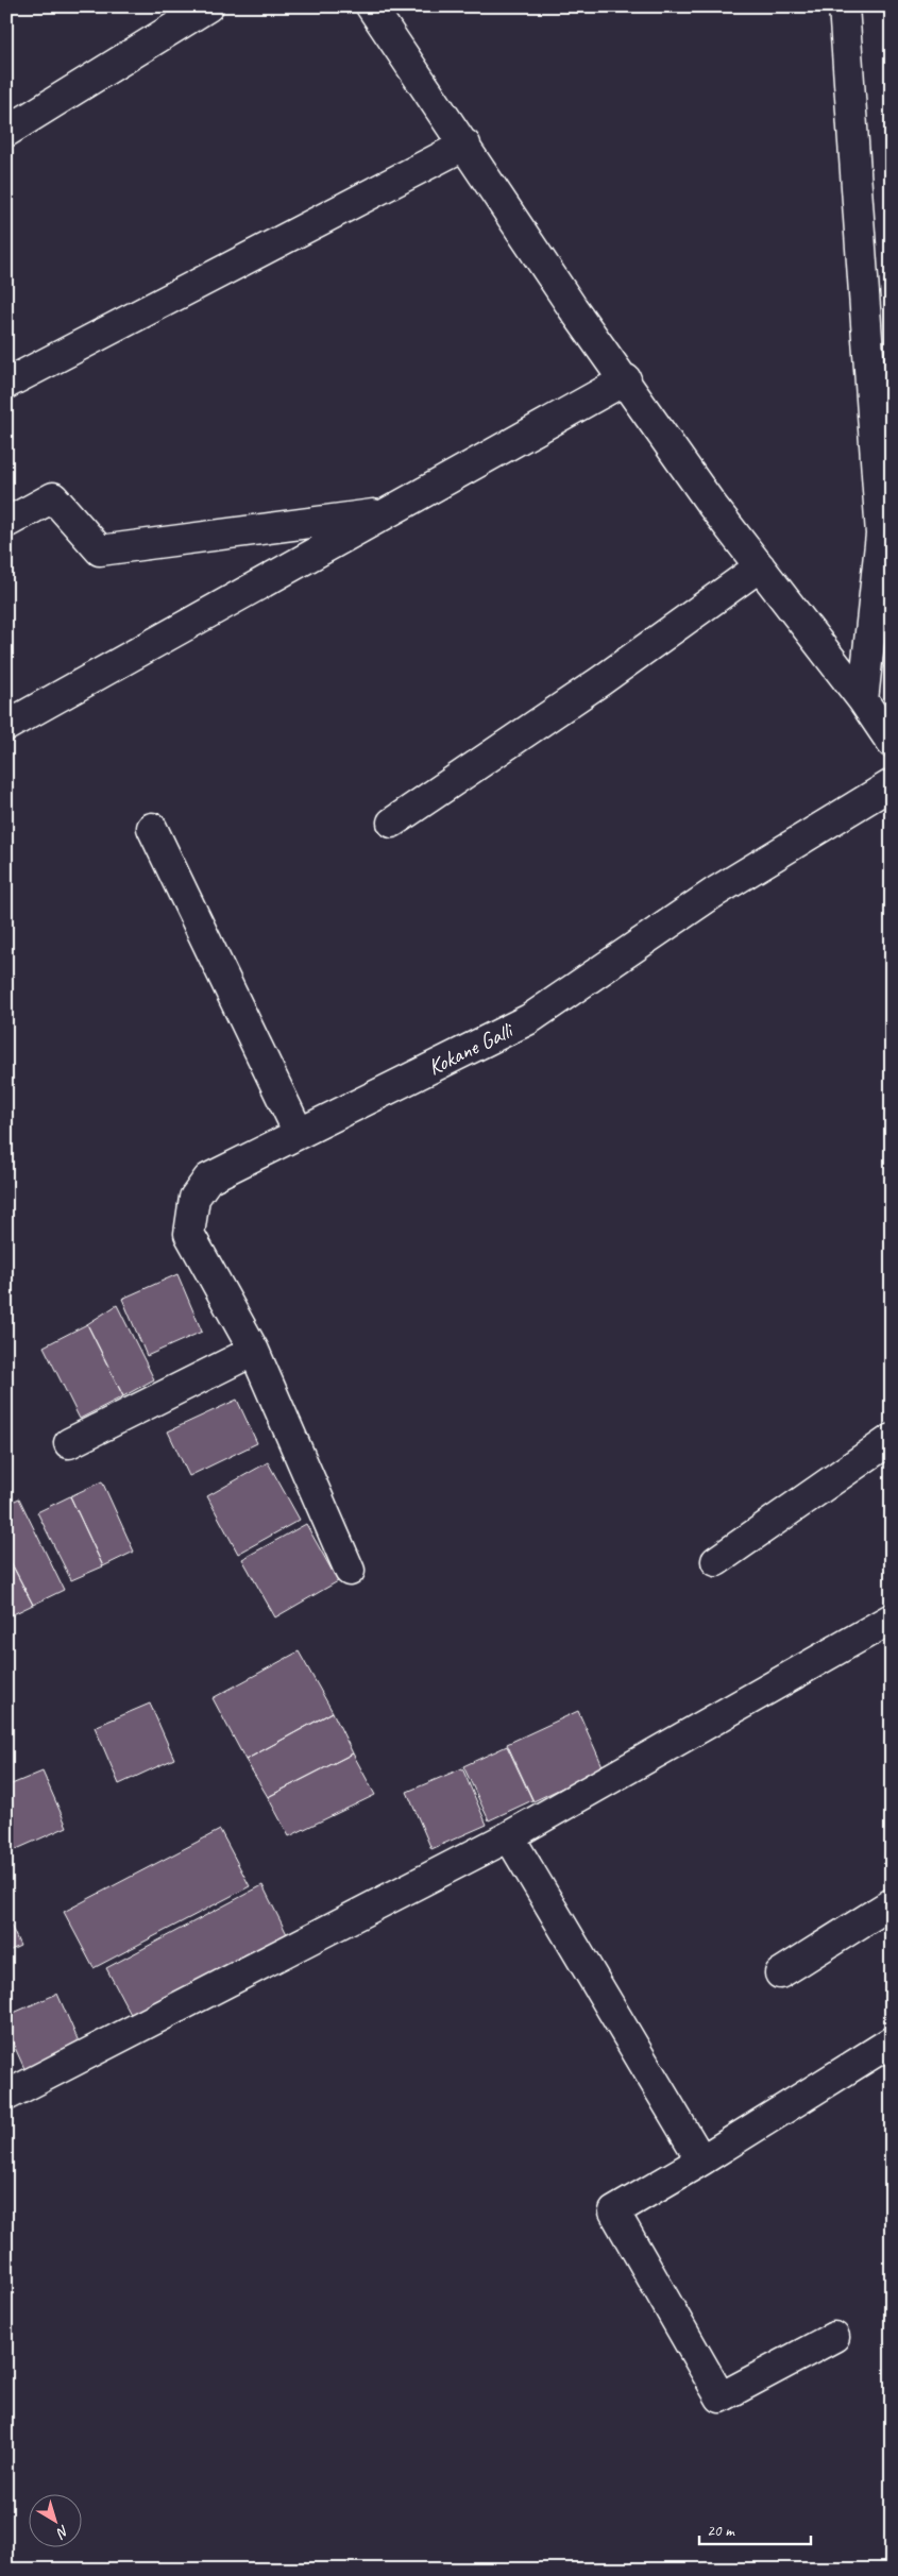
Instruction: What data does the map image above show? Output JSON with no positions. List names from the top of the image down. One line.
{"streets":{"street":["Kokane Galli"]},"scale_bar":"20 m","north":"bottom right"}
